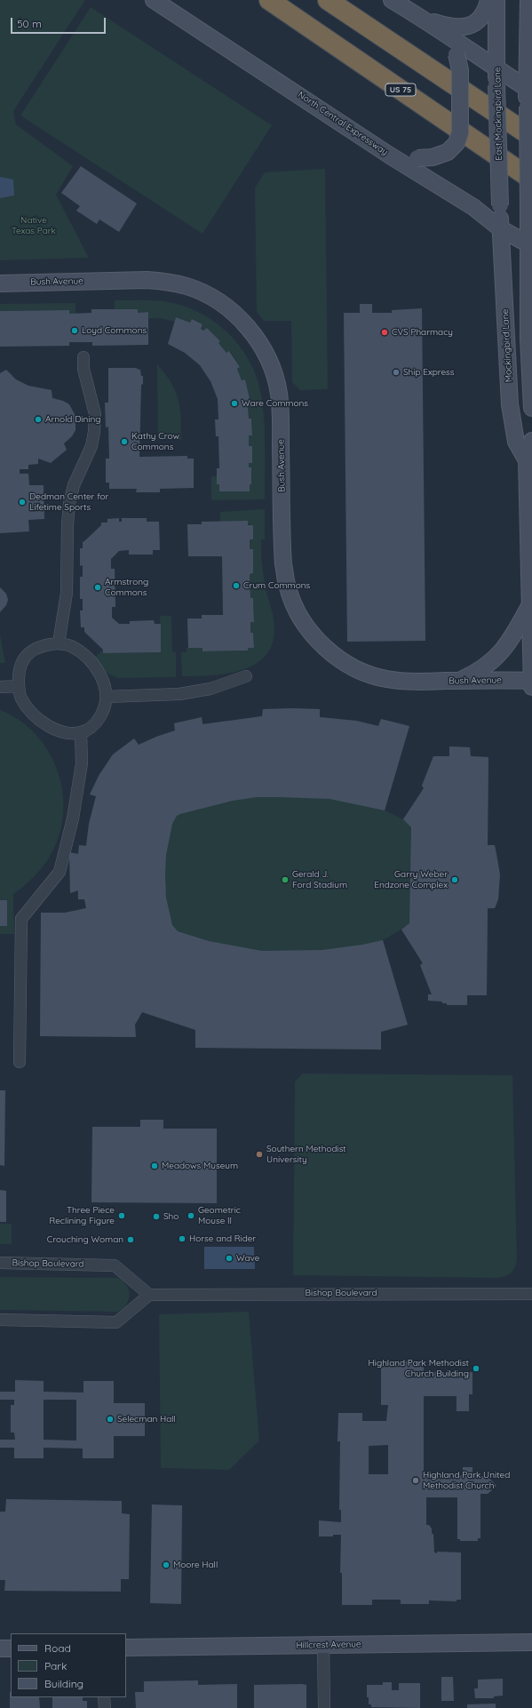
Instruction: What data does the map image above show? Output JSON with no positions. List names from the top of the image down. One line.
{"streets":{"highway":["US 75"],"main road":["East Mockingbird Lane","North Central Expressway","Bush Avenue","Mockingbird Lane","Hillcrest Avenue"],"street":["Bishop Boulevard"]},"crossings":[["East Mockingbird Lane","North Central Expressway"],["East Mockingbird Lane","Mockingbird Lane"],["North Central Expressway","Mockingbird Lane"],["Bush Avenue","Mockingbird Lane"]],"parks":["Native Texas Park"],"places":["Loyd Commons","CVS Pharmacy","Ship Express","Ware Commons","Arnold Dining","Kathy Crow Commons","Dedman Center for Lifetime Sports","Crum Commons","Armstrong Commons","Gerald J. Ford Stadium","Garry Weber Endzone Complex","Southern Methodist University","Meadows Museum","Three Piece Reclining Figure","Geometric Mouse II","Sho","Horse and Rider","Crouching Woman","Wave","Highland Park Methodist Church Building","Selecman Hall","Highland Park United Methodist Church","Moore Hall"],"legend":["Road","Park","Building"],"scale_bar":"50 m"}
